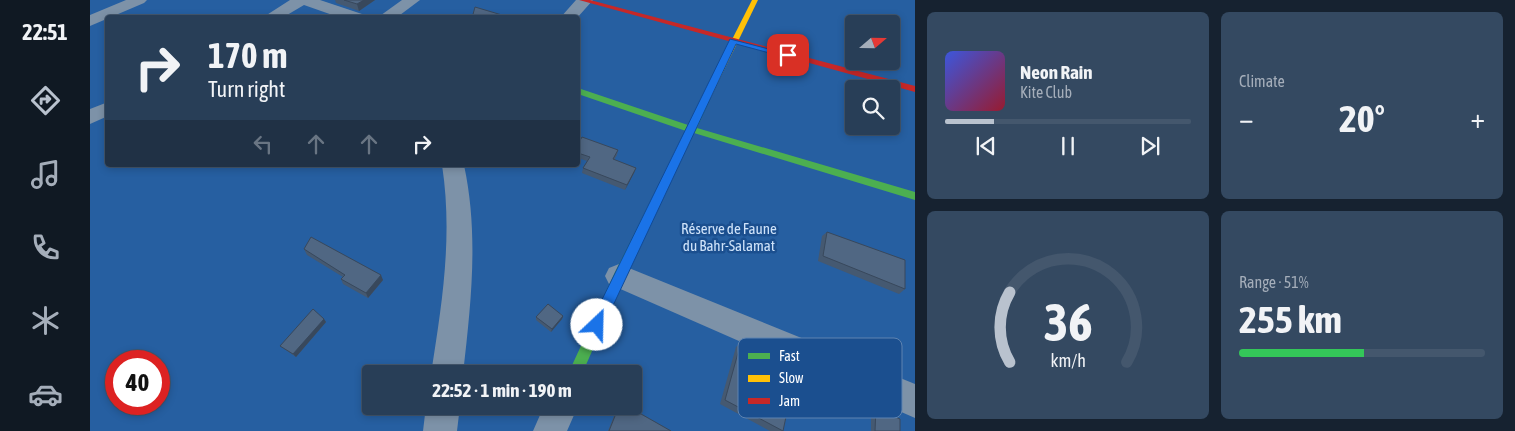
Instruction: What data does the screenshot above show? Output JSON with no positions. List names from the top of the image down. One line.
{"parks":["Réserve de Faune du Bahr-Salamat"],"legend":["Fast","Slow","Jam"],"north":"right","page":{"tabs":"22:51","tile":["Climate",["Range · 51%","255 km"]],"turn":["170 m","Turn right"],"song":["Neon Rain","Kite Club"],"heat":["−","20°","+"],"limit":"40","trip":"22:52 · 1 min · 190 m","gauge":["36","km/h"]}}
